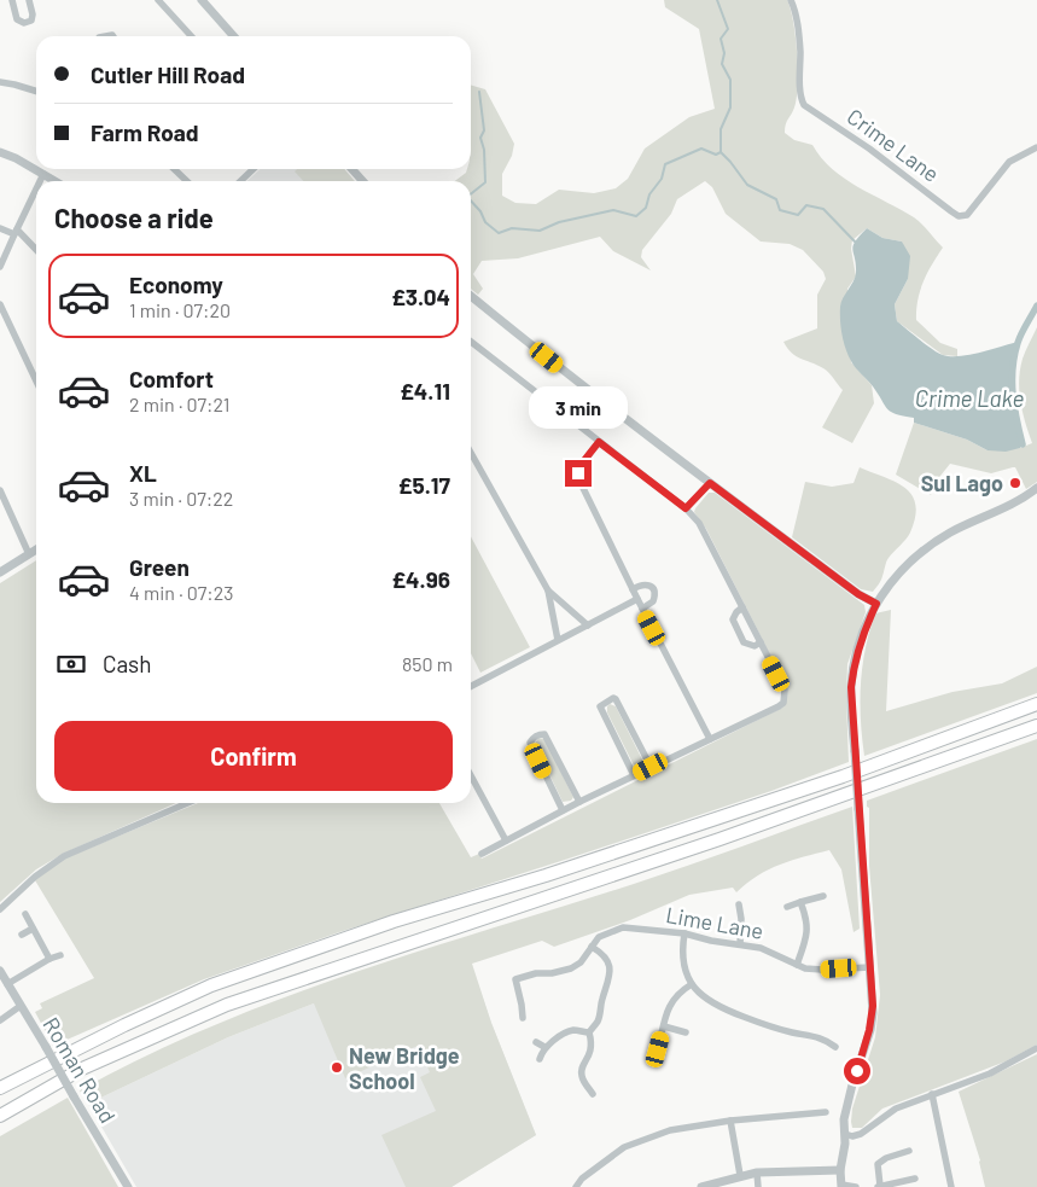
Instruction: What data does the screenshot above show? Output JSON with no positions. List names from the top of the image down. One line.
{"streets":{"street":["Crime Lane","Lime Lane","Roman Road"]},"water":["Crime Lake"],"places":["Sul Lago","New Bridge School"],"page":{"banner":["Cutler Hill Road","Farm Road"],"heading":"Choose a ride","list":[{"name":"Economy","note":"1 min · 07:20","value":"£3.04"},{"name":"Comfort","note":"2 min · 07:21","value":"£4.11"},{"name":"XL","note":"3 min · 07:22","value":"£5.17"},{"name":"Green","note":"4 min · 07:23","value":"£4.96"}],"bubble":"3 min","pay":["Cash","850 m"],"buttons":"Confirm"}}
